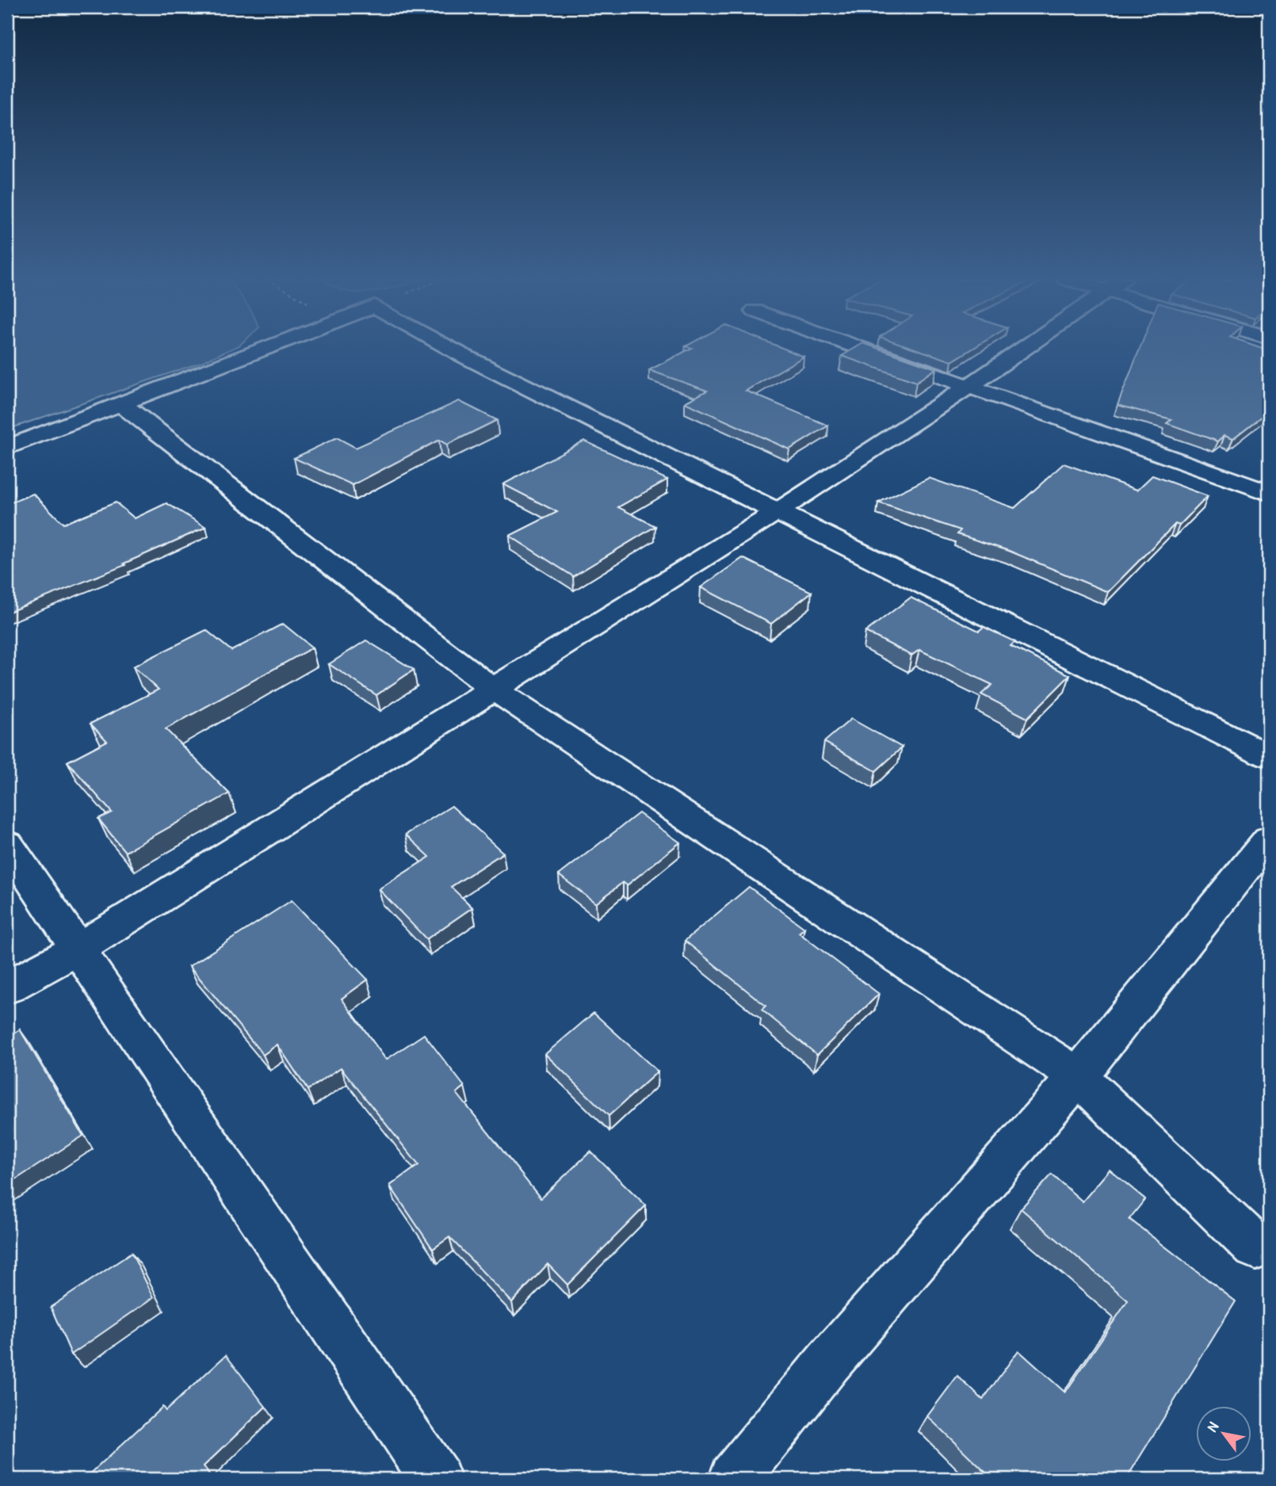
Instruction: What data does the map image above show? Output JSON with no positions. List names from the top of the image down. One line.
{"north":"top left"}
